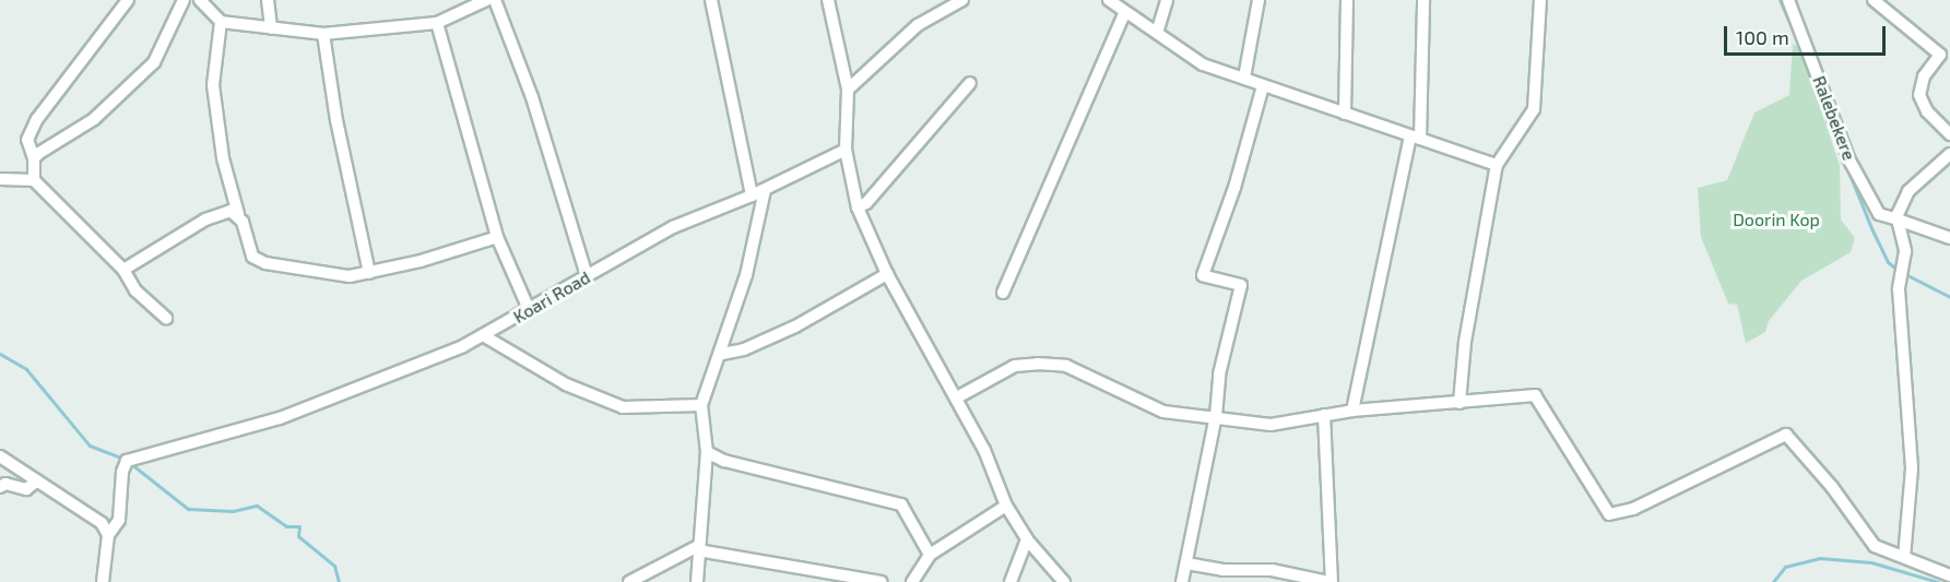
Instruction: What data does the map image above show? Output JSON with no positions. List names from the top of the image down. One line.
{"streets":{"street":["Ralebekere","Koari Road"]},"parks":["Doorin Kop"],"scale_bar":"100 m"}
